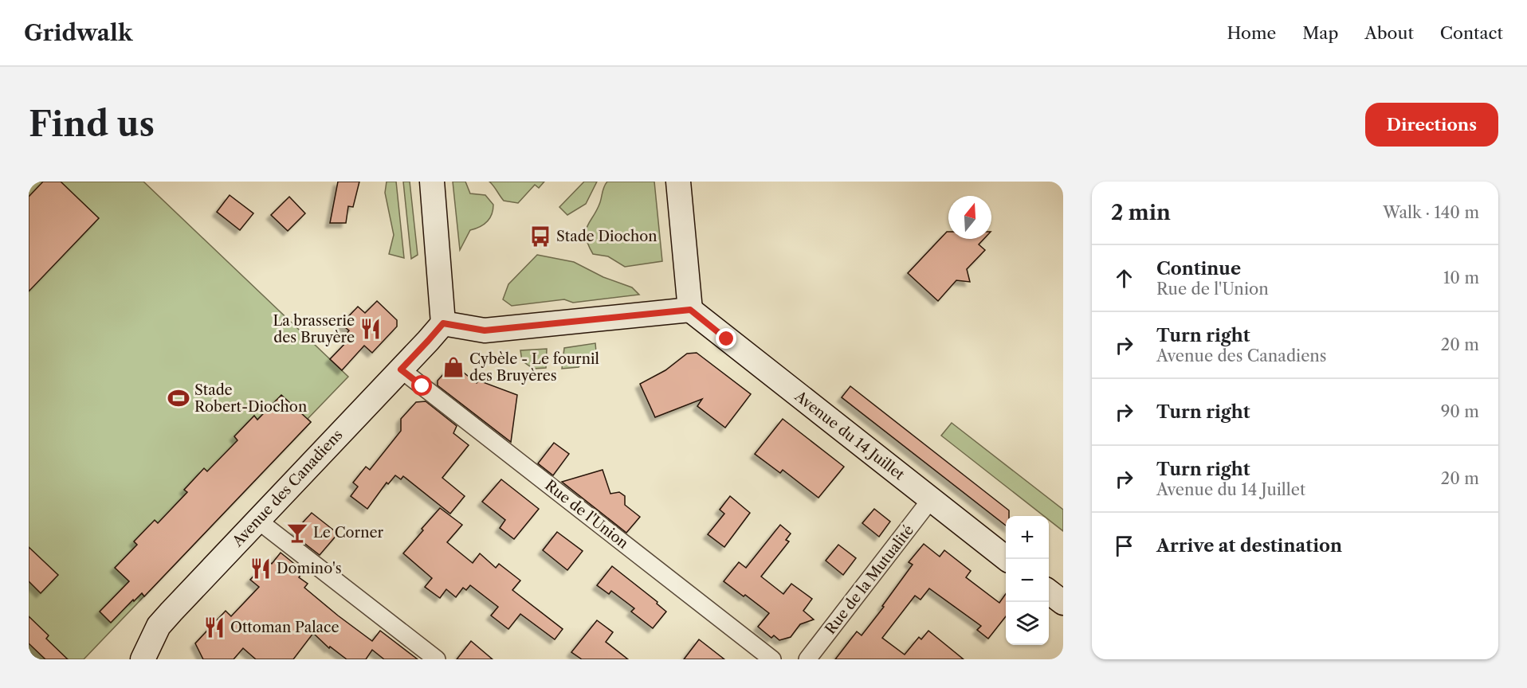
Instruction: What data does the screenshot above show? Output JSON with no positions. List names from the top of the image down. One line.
{"streets":{"main road":["Avenue du 14 Juillet","Avenue des Canadiens"],"street":["Rue de l'Union","Rue de la Mutualité"]},"crossings":[["Avenue du 14 Juillet","Rue de la Mutualité"],["Avenue des Canadiens","Rue de l'Union"]],"places":{"bus stop":["Stade Diochon"],"restaurant":["La brasserie des Bruyère","Domino's","Ottoman Palace"],"shop":["Cybèle - Le fournil des Bruyères"],"sports":["Stade Robert-Diochon"],"bar":["Le Corner"]},"north":"top","page":{"header":"Gridwalk","nav":["Home","Map","About","Contact"],"buttons":"Directions","title":"Find us","heading":["2 min","Walk · 140 m"],"list":[["Continue","Rue de l'Union","10 m"],["Turn right","Avenue des Canadiens","20 m"],["Turn right","90 m"],["Turn right","Avenue du 14 Juillet","20 m"],"Arrive at destination"],"map_buttons":["+","−"]}}
